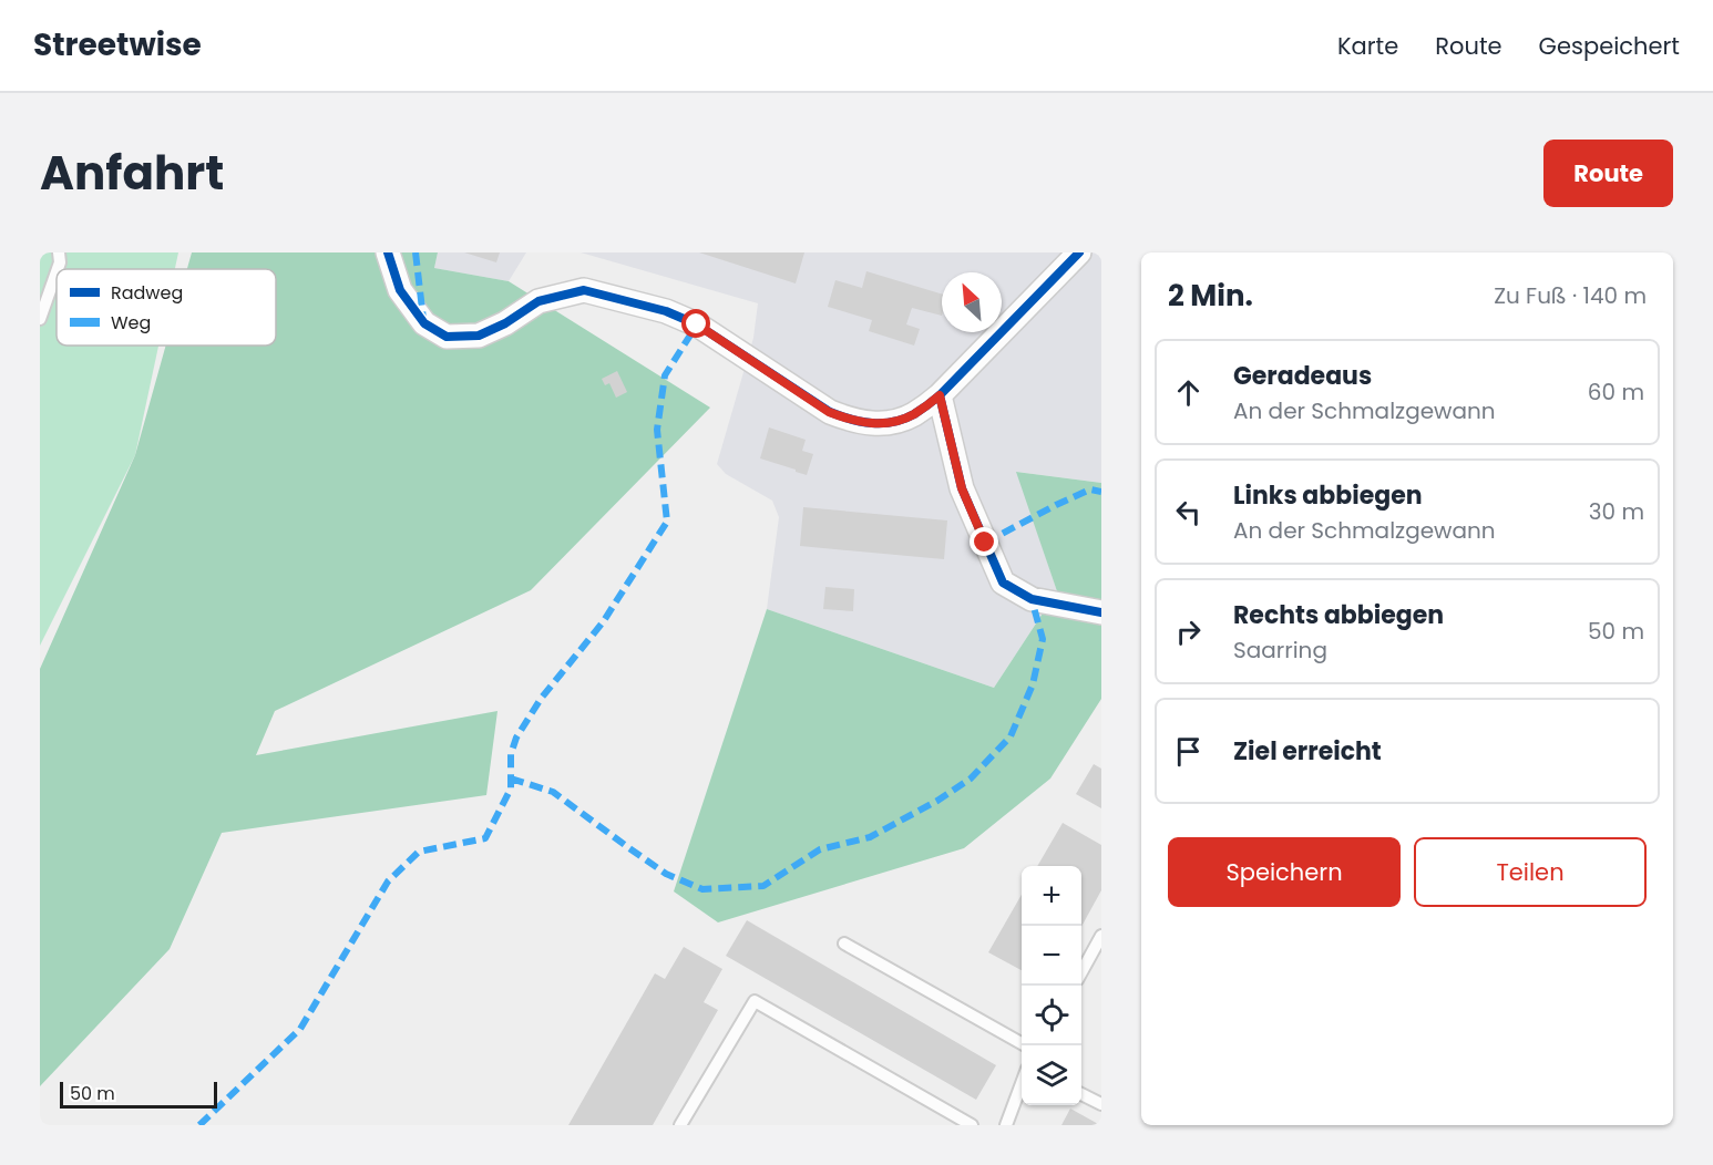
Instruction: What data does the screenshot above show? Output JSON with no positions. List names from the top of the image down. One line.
{"legend":["Radweg","Weg"],"scale_bar":"50 m","north":"top left","page":{"header":"Streetwise","nav":["Karte","Route","Gespeichert"],"title":"Anfahrt","buttons":["Route",["Speichern","Teilen"]],"heading":["2 Min.","Zu Fuß · 140 m"],"list":[["Geradeaus","An der Schmalzgewann","60 m"],["Links abbiegen","An der Schmalzgewann","30 m"],["Rechts abbiegen","Saarring","50 m"],"Ziel erreicht"],"map_buttons":["+","−"],"scale":"50 m"}}
